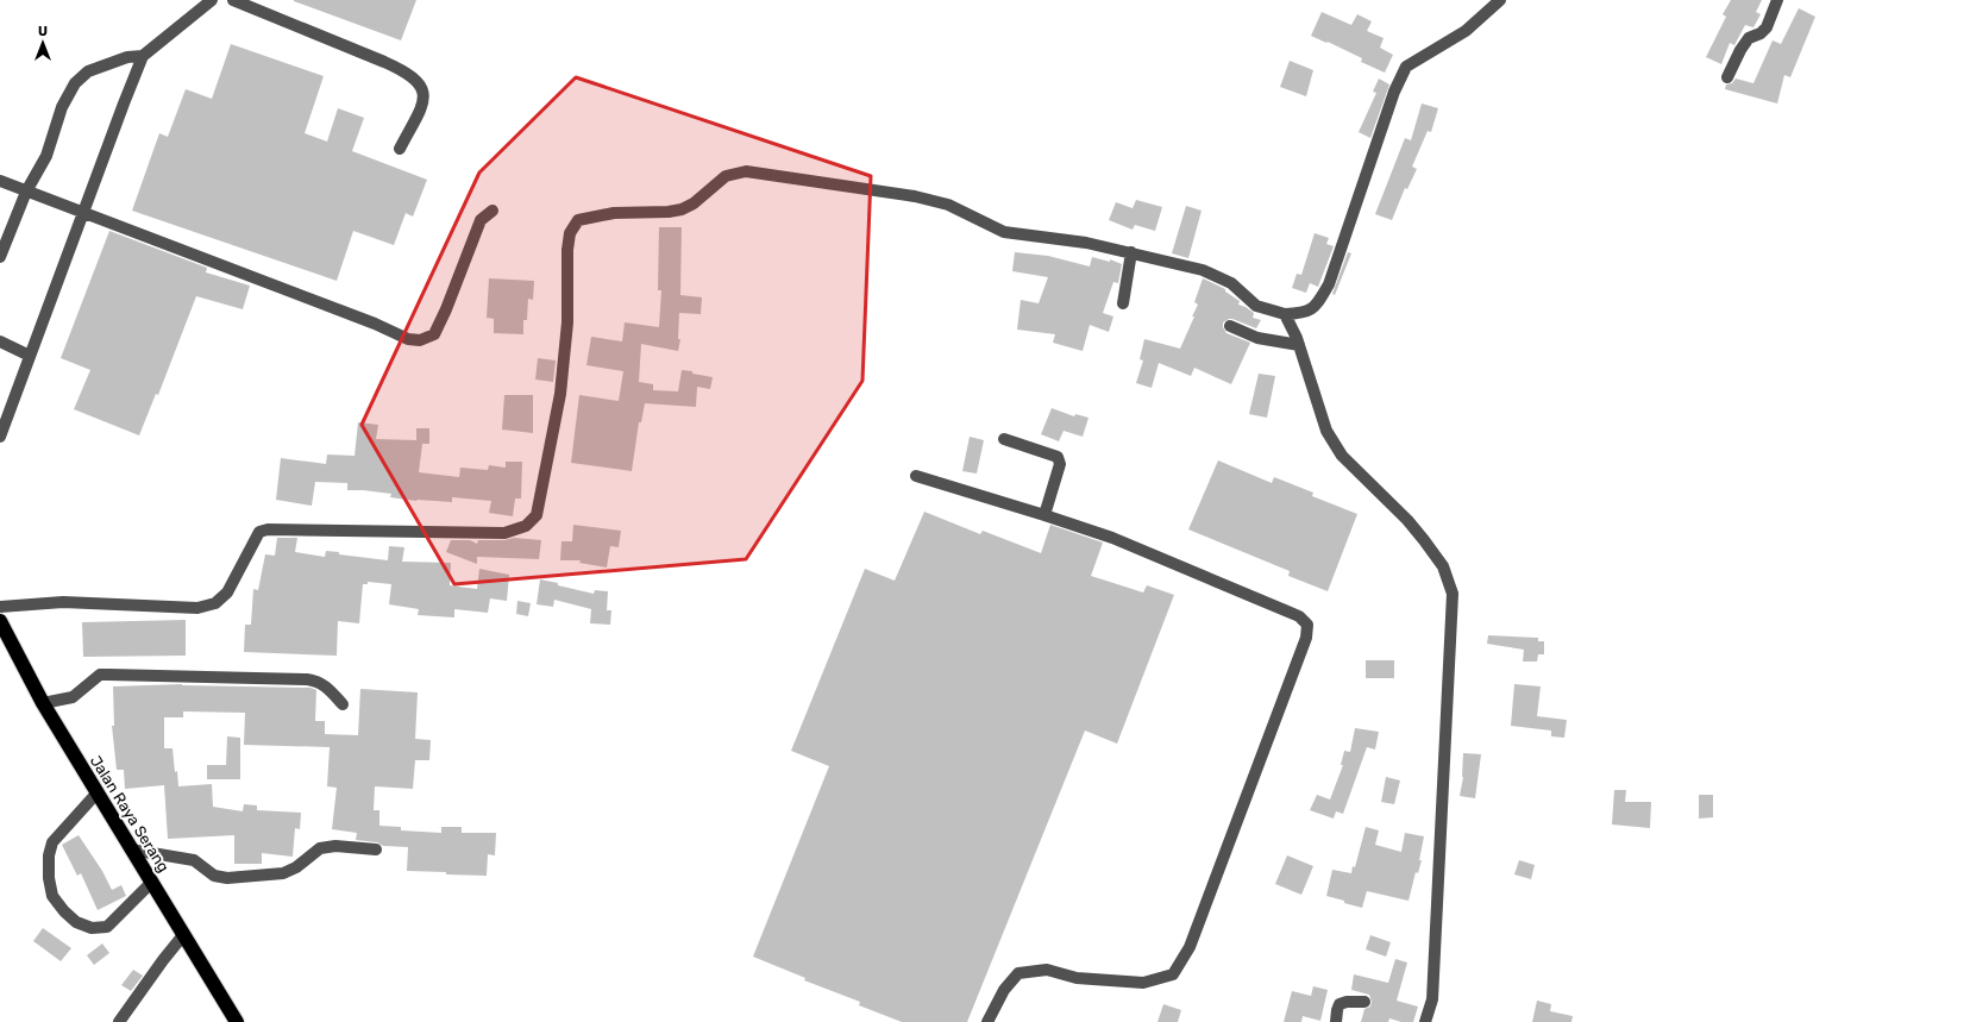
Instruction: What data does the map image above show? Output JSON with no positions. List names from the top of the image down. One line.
{"streets":{"highway":["Jalan Raya Serang"]},"north":"top"}
